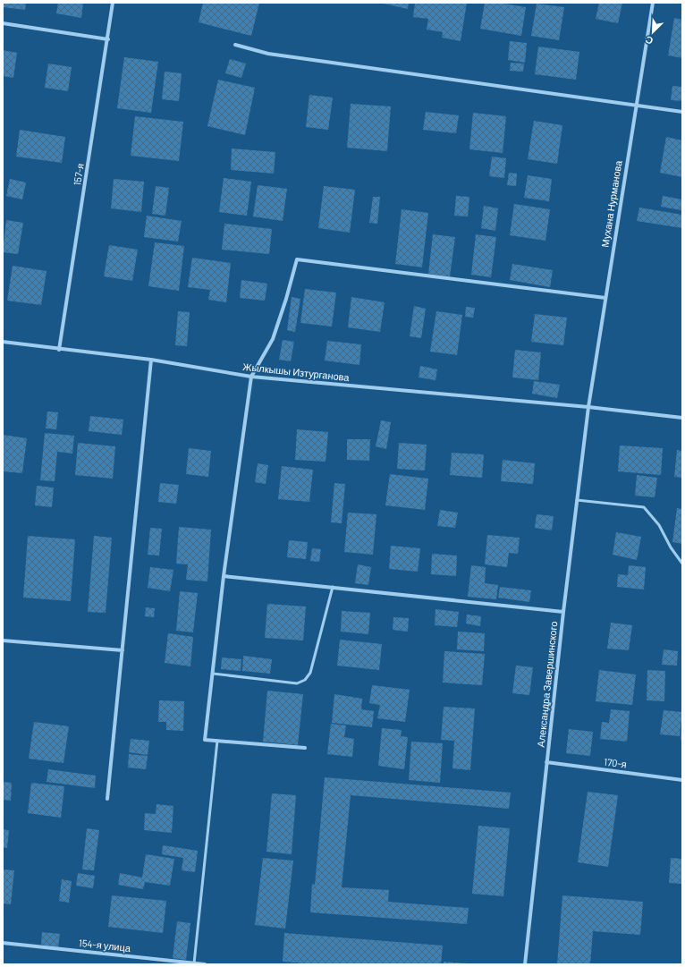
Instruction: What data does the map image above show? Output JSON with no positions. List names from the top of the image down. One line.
{"streets":{"street":["157-я","Мухана Нурманова","Жылкышы Изтурганова","Александра Завершинского","170-я","154-я улица"]},"crossings":[["157-я","Жылкышы Изтурганова"],["Мухана Нурманова","Жылкышы Изтурганова"],["Мухана Нурманова","Александра Завершинского"],["Жылкышы Изтурганова","Александра Завершинского"],["Александра Завершинского","170-я"]],"north":"bottom left"}
